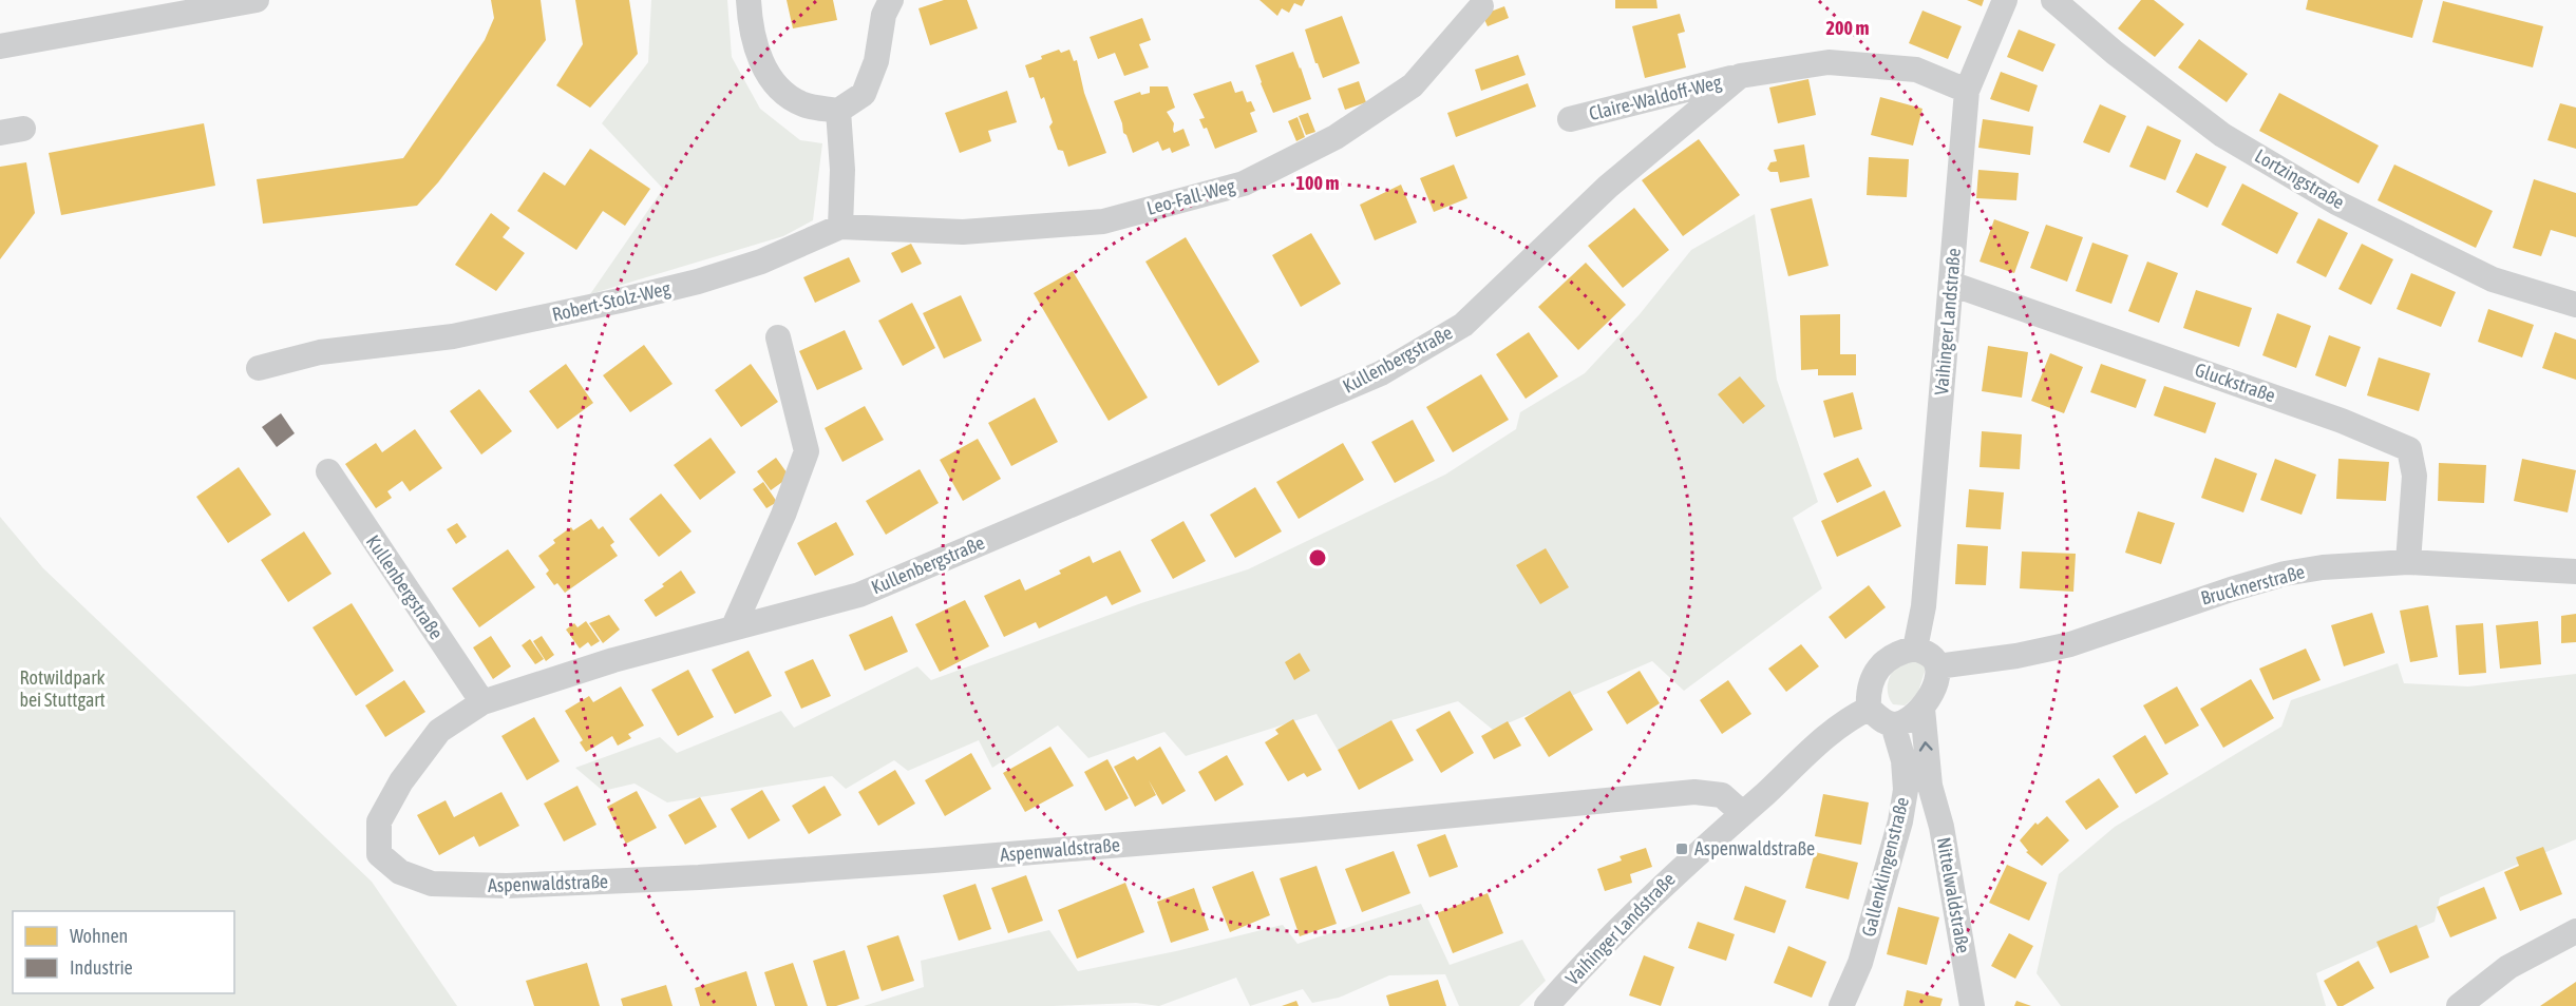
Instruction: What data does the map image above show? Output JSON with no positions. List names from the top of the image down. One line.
{"streets":{"street":["Claire-Waldoff-Weg","Lortzingstraße","Leo-Fall-Weg","Robert-Stolz-Weg","Vaihinger Landstraße","Kullenbergstraße","Gluckstraße","Brucknerstraße","Aspenwaldstraße","Gallenklingenstraße","Nittelwaldstraße"]},"crossings":[["Claire-Waldoff-Weg","Kullenbergstraße"],["Leo-Fall-Weg","Robert-Stolz-Weg"],["Vaihinger Landstraße","Gluckstraße"],["Vaihinger Landstraße","Brucknerstraße"],["Vaihinger Landstraße","Aspenwaldstraße"],["Vaihinger Landstraße","Gallenklingenstraße"],["Vaihinger Landstraße","Nittelwaldstraße"],["Kullenbergstraße","Aspenwaldstraße"],["Gluckstraße","Brucknerstraße"],["Brucknerstraße","Gallenklingenstraße"],["Brucknerstraße","Nittelwaldstraße"],["Gallenklingenstraße","Nittelwaldstraße"]],"parks":["Rotwildpark bei Stuttgart"],"places":{"transit":["Aspenwaldstraße"]},"legend":["Wohnen","Industrie"],"rings":["200 m","100 m"]}
